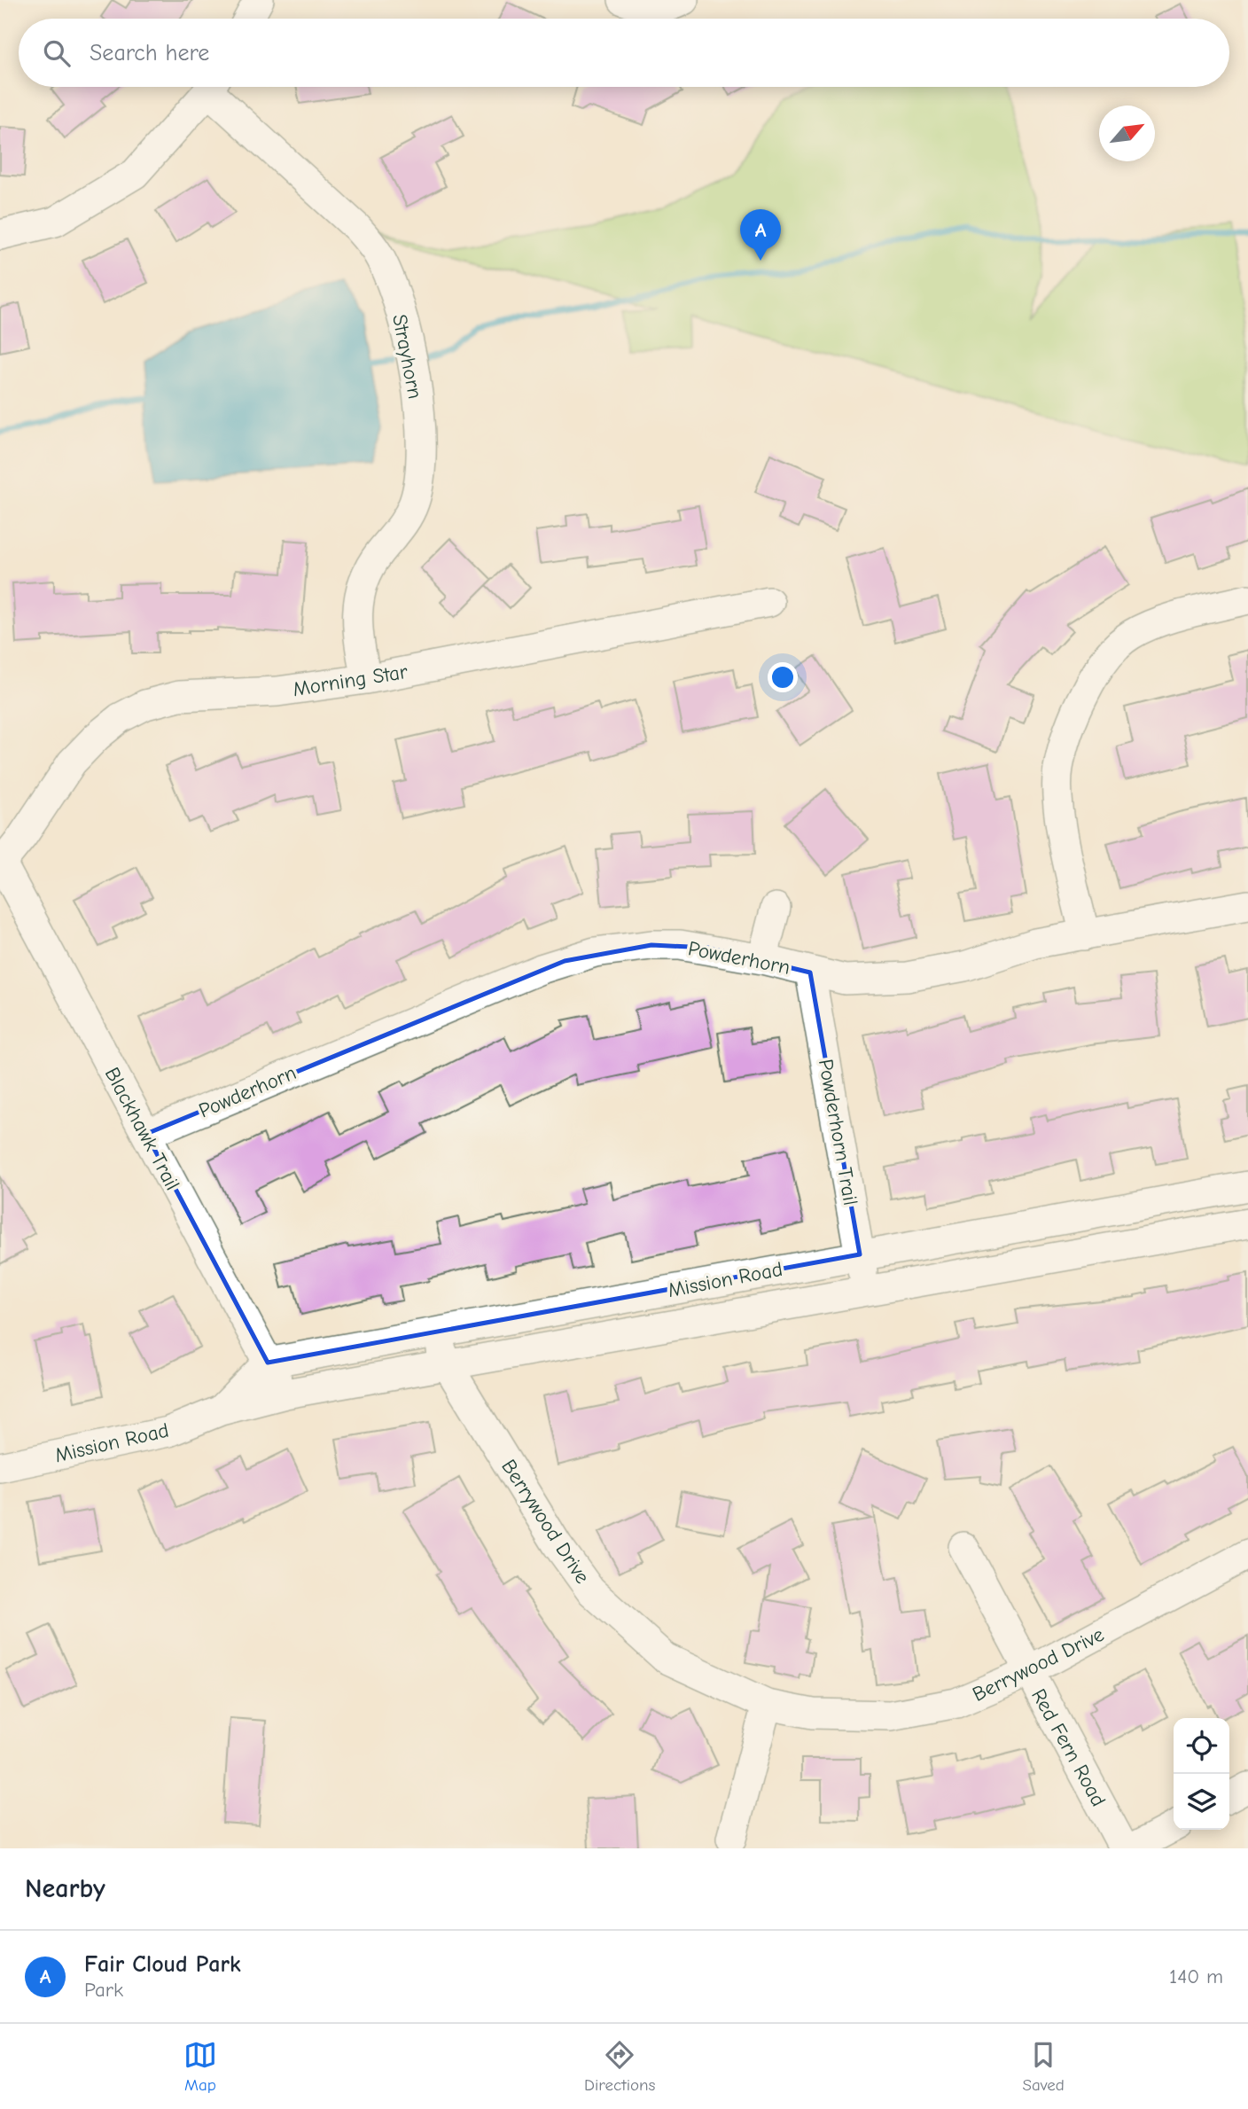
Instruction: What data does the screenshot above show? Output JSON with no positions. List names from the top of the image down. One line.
{"streets":{"street":["Strayhorn","Morning Star","Powderhorn","Blackhawk Trail","Powderhorn Trail","Mission Road","Berrywood Drive","Red Fern Road"]},"crossings":[["Strayhorn","Morning Star"],["Morning Star","Blackhawk Trail"],["Powderhorn","Blackhawk Trail"],["Powderhorn","Powderhorn Trail"],["Blackhawk Trail","Mission Road"],["Powderhorn Trail","Mission Road"],["Mission Road","Berrywood Drive"],["Berrywood Drive","Red Fern Road"]],"north":"top right","page":{"search":"Search here","pins":"A","heading":"Nearby","list":[{"mark":"A","name":"Fair Cloud Park","note":"Park","value":"140 m"}],"nav":["Map","Directions","Saved"]}}
